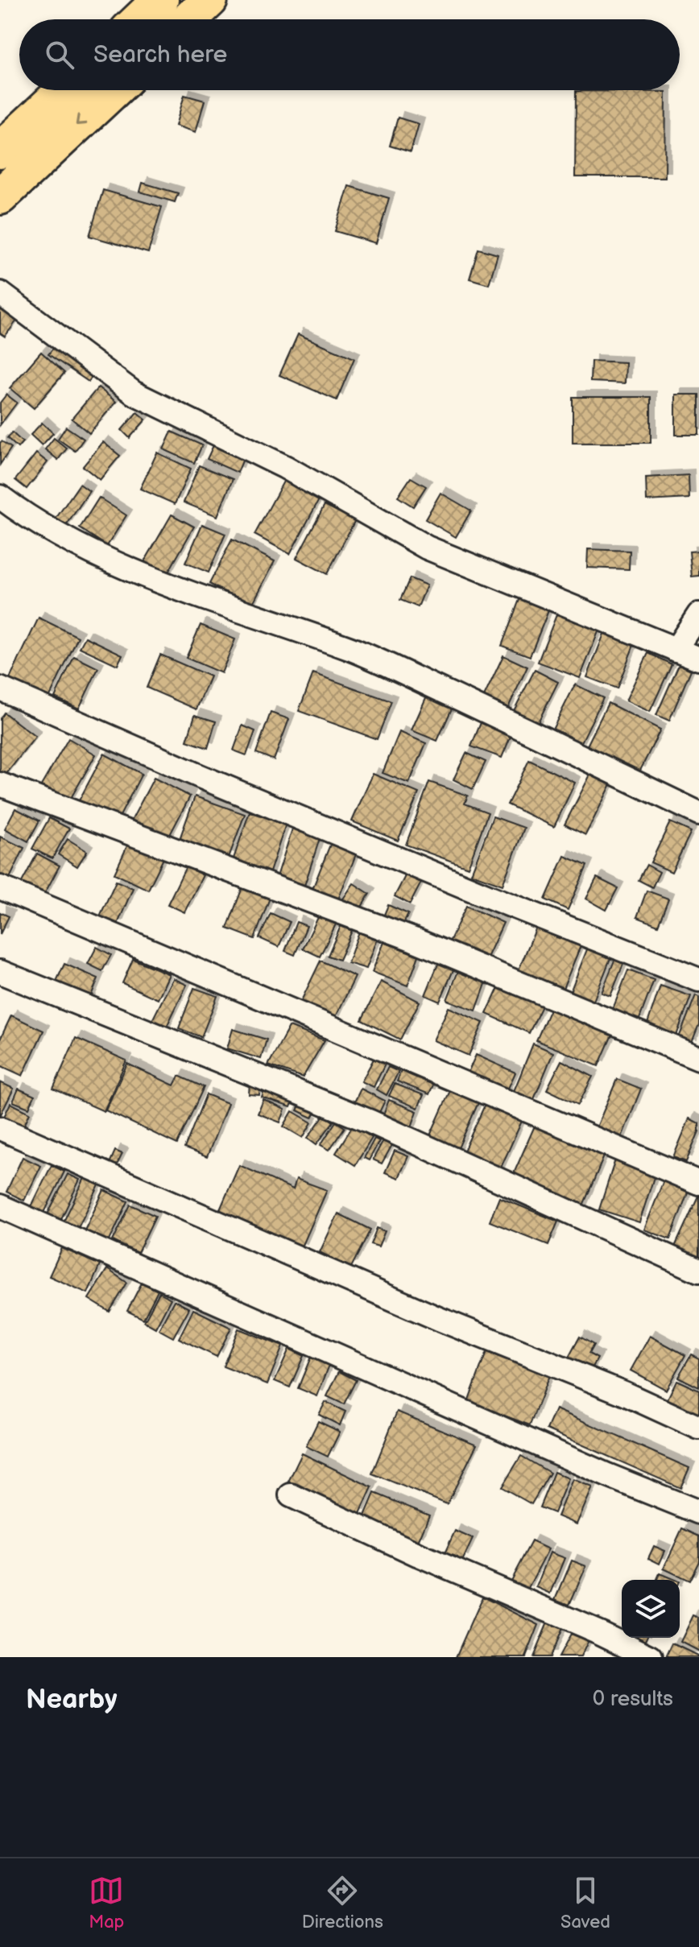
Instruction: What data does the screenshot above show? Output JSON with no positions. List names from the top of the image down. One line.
{"page":{"search":"Search here","heading":["Nearby","0 results"],"nav":["Map","Directions","Saved"]}}
